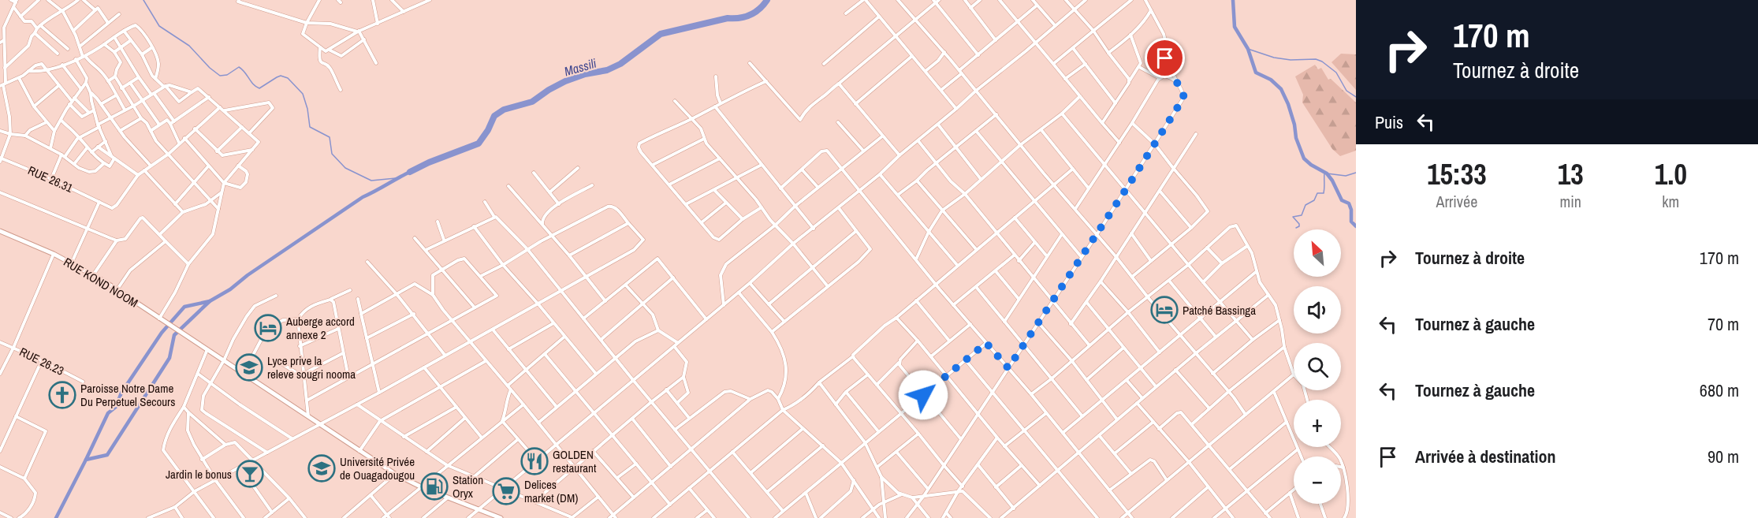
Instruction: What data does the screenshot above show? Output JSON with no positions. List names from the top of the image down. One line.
{"streets":{"street":["RUE 26.31","RUE KOND NOOM","RUE 26.23"]},"water":["Massili"],"places":{"hotel":["Patché Bassinga","Auberge accord annexe 2"],"school or university":["Lyce prive la releve sougri nooma","Université Privée de Ouagadougou"],"church":["Paroisse Notre Dame Du Perpetuel Secours"],"restaurant":["GOLDEN restaurant"],"bar":["Jardin le bonus"],"fuel station":["Station Oryx"],"supermarket":["Delices market (DM)"]},"north":"top left","page":{"turn":["170 m","Tournez à droite"],"then":"Puis","eta":["15:33","Arrivée","13","min","1.0","km"],"list":[{"name":"Tournez à droite","value":"170 m"},{"name":"Tournez à gauche","value":"70 m"},{"name":"Tournez à gauche","value":"680 m"},{"name":"Arrivée à destination","value":"90 m"}],"map_buttons":["+","−"]}}
